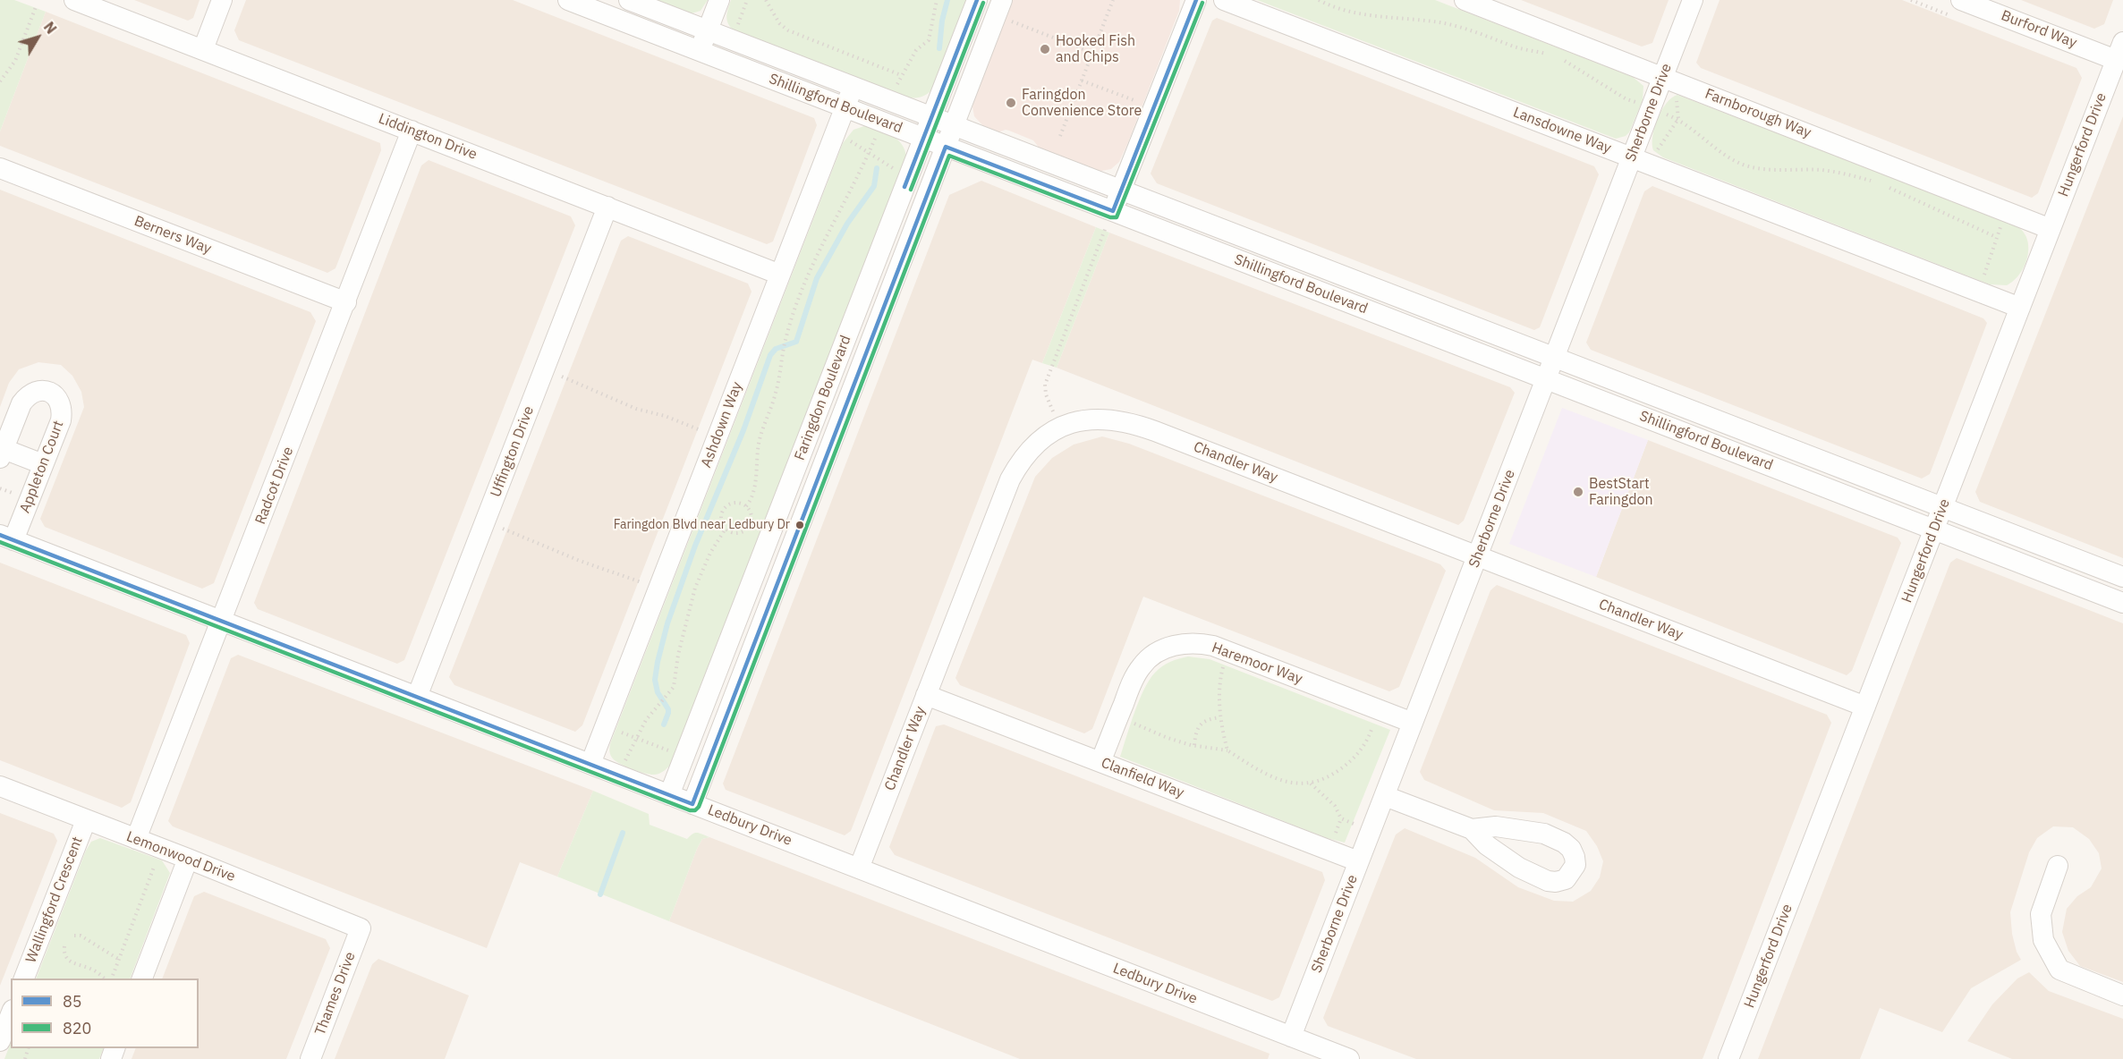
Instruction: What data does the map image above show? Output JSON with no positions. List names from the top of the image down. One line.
{"streets":{"street":["Burford Way","Shillingford Boulevard","Sherborne Drive","Farnborough Way","Lansdowne Way","Liddington Drive","Hungerford Drive","Berners Way","Faringdon Boulevard","Ashdown Way","Uffington Drive","Chandler Way","Appleton Court","Radcot Drive","Haremoor Way","Clanfield Way","Ledbury Drive","Lemonwood Drive","Wallingford Crescent","Thames Drive"]},"crossings":[["Burford Way","Hungerford Drive"],["Shillingford Boulevard","Sherborne Drive"],["Shillingford Boulevard","Hungerford Drive"],["Shillingford Boulevard","Faringdon Boulevard"],["Shillingford Boulevard","Ashdown Way"],["Sherborne Drive","Farnborough Way"],["Sherborne Drive","Lansdowne Way"],["Sherborne Drive","Chandler Way"],["Sherborne Drive","Haremoor Way"],["Sherborne Drive","Clanfield Way"],["Sherborne Drive","Ledbury Drive"],["Farnborough Way","Hungerford Drive"],["Lansdowne Way","Hungerford Drive"],["Liddington Drive","Ashdown Way"],["Liddington Drive","Uffington Drive"],["Liddington Drive","Radcot Drive"],["Hungerford Drive","Chandler Way"],["Berners Way","Radcot Drive"],["Faringdon Boulevard","Ledbury Drive"],["Ashdown Way","Ledbury Drive"],["Uffington Drive","Ledbury Drive"],["Chandler Way","Clanfield Way"],["Chandler Way","Ledbury Drive"],["Appleton Court","Ledbury Drive"],["Radcot Drive","Ledbury Drive"],["Radcot Drive","Lemonwood Drive"],["Haremoor Way","Clanfield Way"],["Lemonwood Drive","Wallingford Crescent"],["Lemonwood Drive","Thames Drive"]],"places":["Hooked Fish and Chips","Faringdon Convenience Store","BestStart Faringdon","Faringdon Blvd near Ledbury Dr"],"lines":["transit line 85","transit line 820"],"legend":["85","820"],"north":"top right"}
